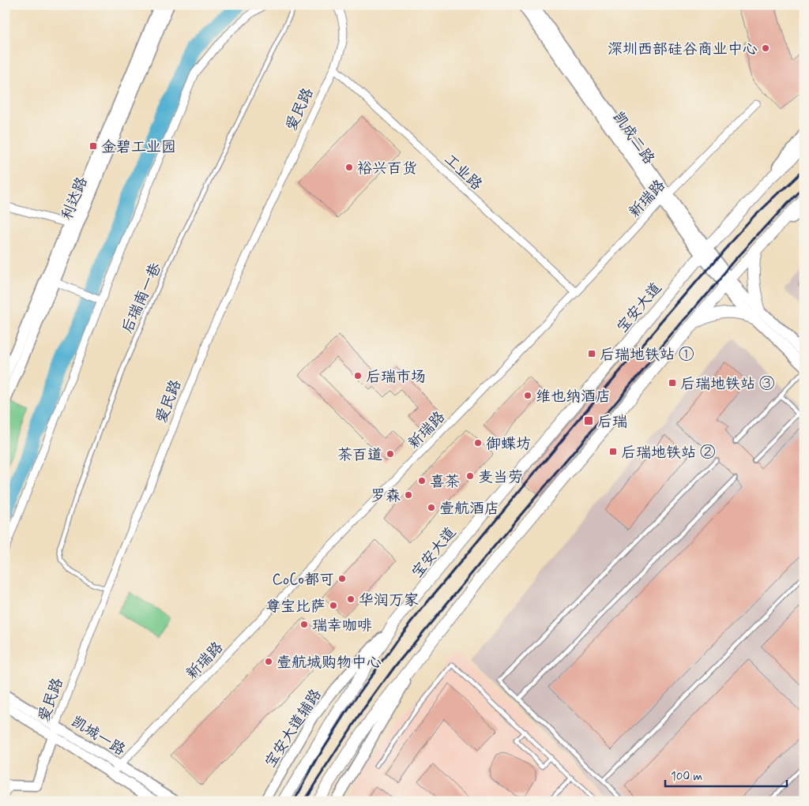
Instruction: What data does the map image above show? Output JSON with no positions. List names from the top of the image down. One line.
{"streets":{"main road":["宝安大道"],"street":["爱民路","凯成二路","工业路","利达路","新瑞路","宝安大道辅路","凯城一路"],"lane":["后瑞南一巷"]},"crossings":[["爱民路","工业路"],["爱民路","后瑞南一巷"],["爱民路","凯城一路"],["凯成二路","新瑞路"],["凯成二路","宝安大道"],["工业路","新瑞路"],["新瑞路","凯城一路"],["宝安大道","宝安大道辅路"]],"places":{"other":["深圳西部硅谷商业中心","裕兴百货","后瑞市场","维也纳酒店","御蝶坊","茶百道","麦当劳","喜茶","罗森","壹航酒店","CoCo都可","华润万家","尊宝比萨","瑞幸咖啡","壹航城购物中心"],"transit":["金碧工业园","后瑞地铁站 ①","后瑞地铁站 ③","后瑞","后瑞地铁站 ②"]},"scale_bar":"100 m"}
